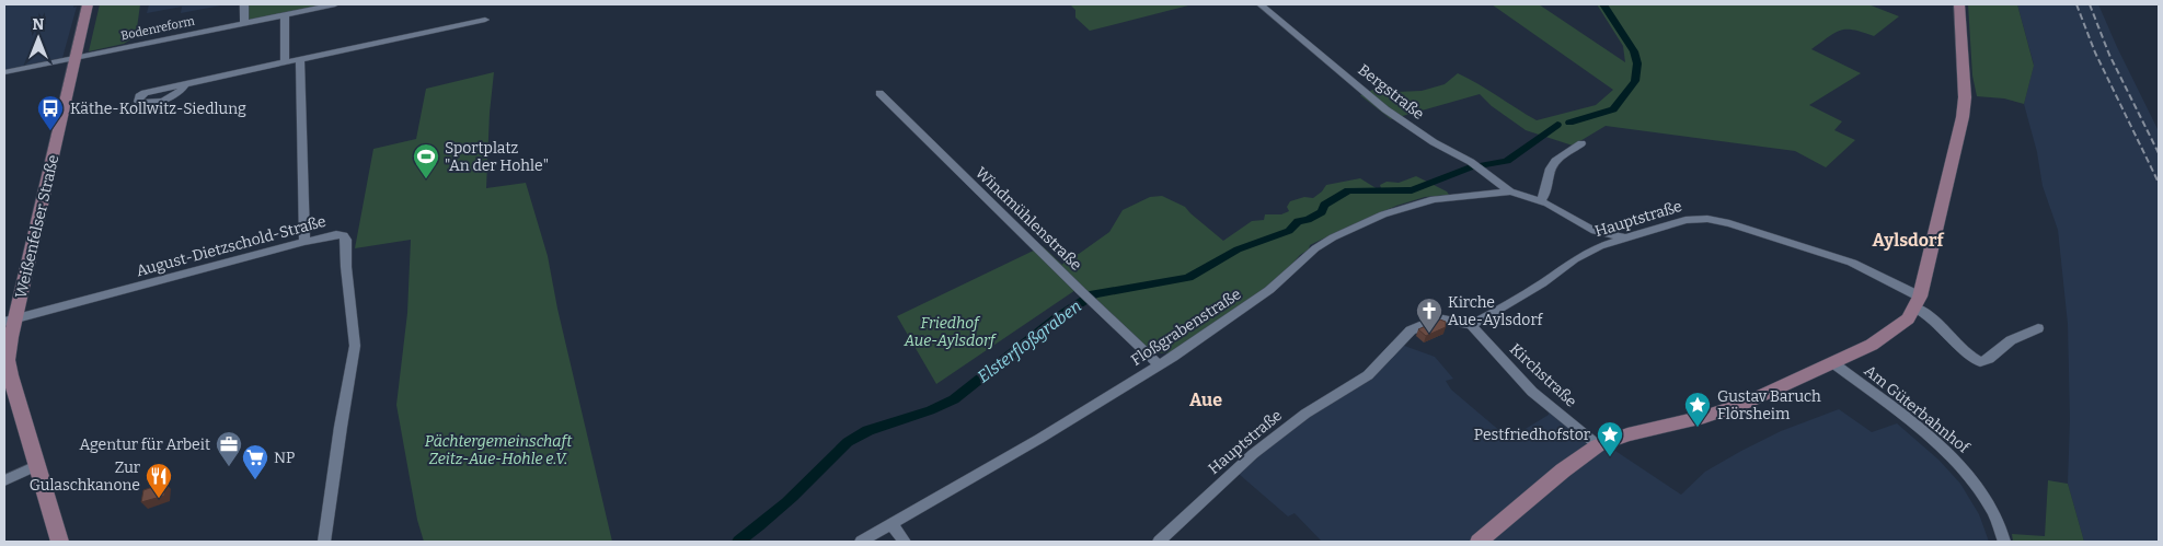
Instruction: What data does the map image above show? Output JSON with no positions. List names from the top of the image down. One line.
{"streets":{"street":["Bodenreform","Bergstraße","Windmühlenstraße","Hauptstraße","Weißenfelser Straße","August-Dietzschold-Straße","Floßgrabenstraße","Kirchstraße","Am Güterbahnhof"]},"crossings":[["Bodenreform","Weißenfelser Straße"],["Bergstraße","Floßgrabenstraße"],["Windmühlenstraße","Floßgrabenstraße"],["Hauptstraße","Floßgrabenstraße"],["Hauptstraße","Kirchstraße"],["Weißenfelser Straße","August-Dietzschold-Straße"]],"districts":["Aylsdorf","Aue"],"water":["Elsterfloßgraben"],"parks":["Friedhof Aue-Aylsdorf","Pächtergemeinschaft Zeitz-Aue-Hohle e.V."],"places":{"bus stop":["Käthe-Kollwitz-Siedlung"],"sports":["Sportplatz \"An der Hohle\""],"church":["Kirche Aue-Aylsdorf"],"place":["Gustav Baruch Flörsheim","Pestfriedhofstor"],"office":["Agentur für Arbeit"],"supermarket":["NP"],"restaurant":["Zur Gulaschkanone"]},"north":"top"}
